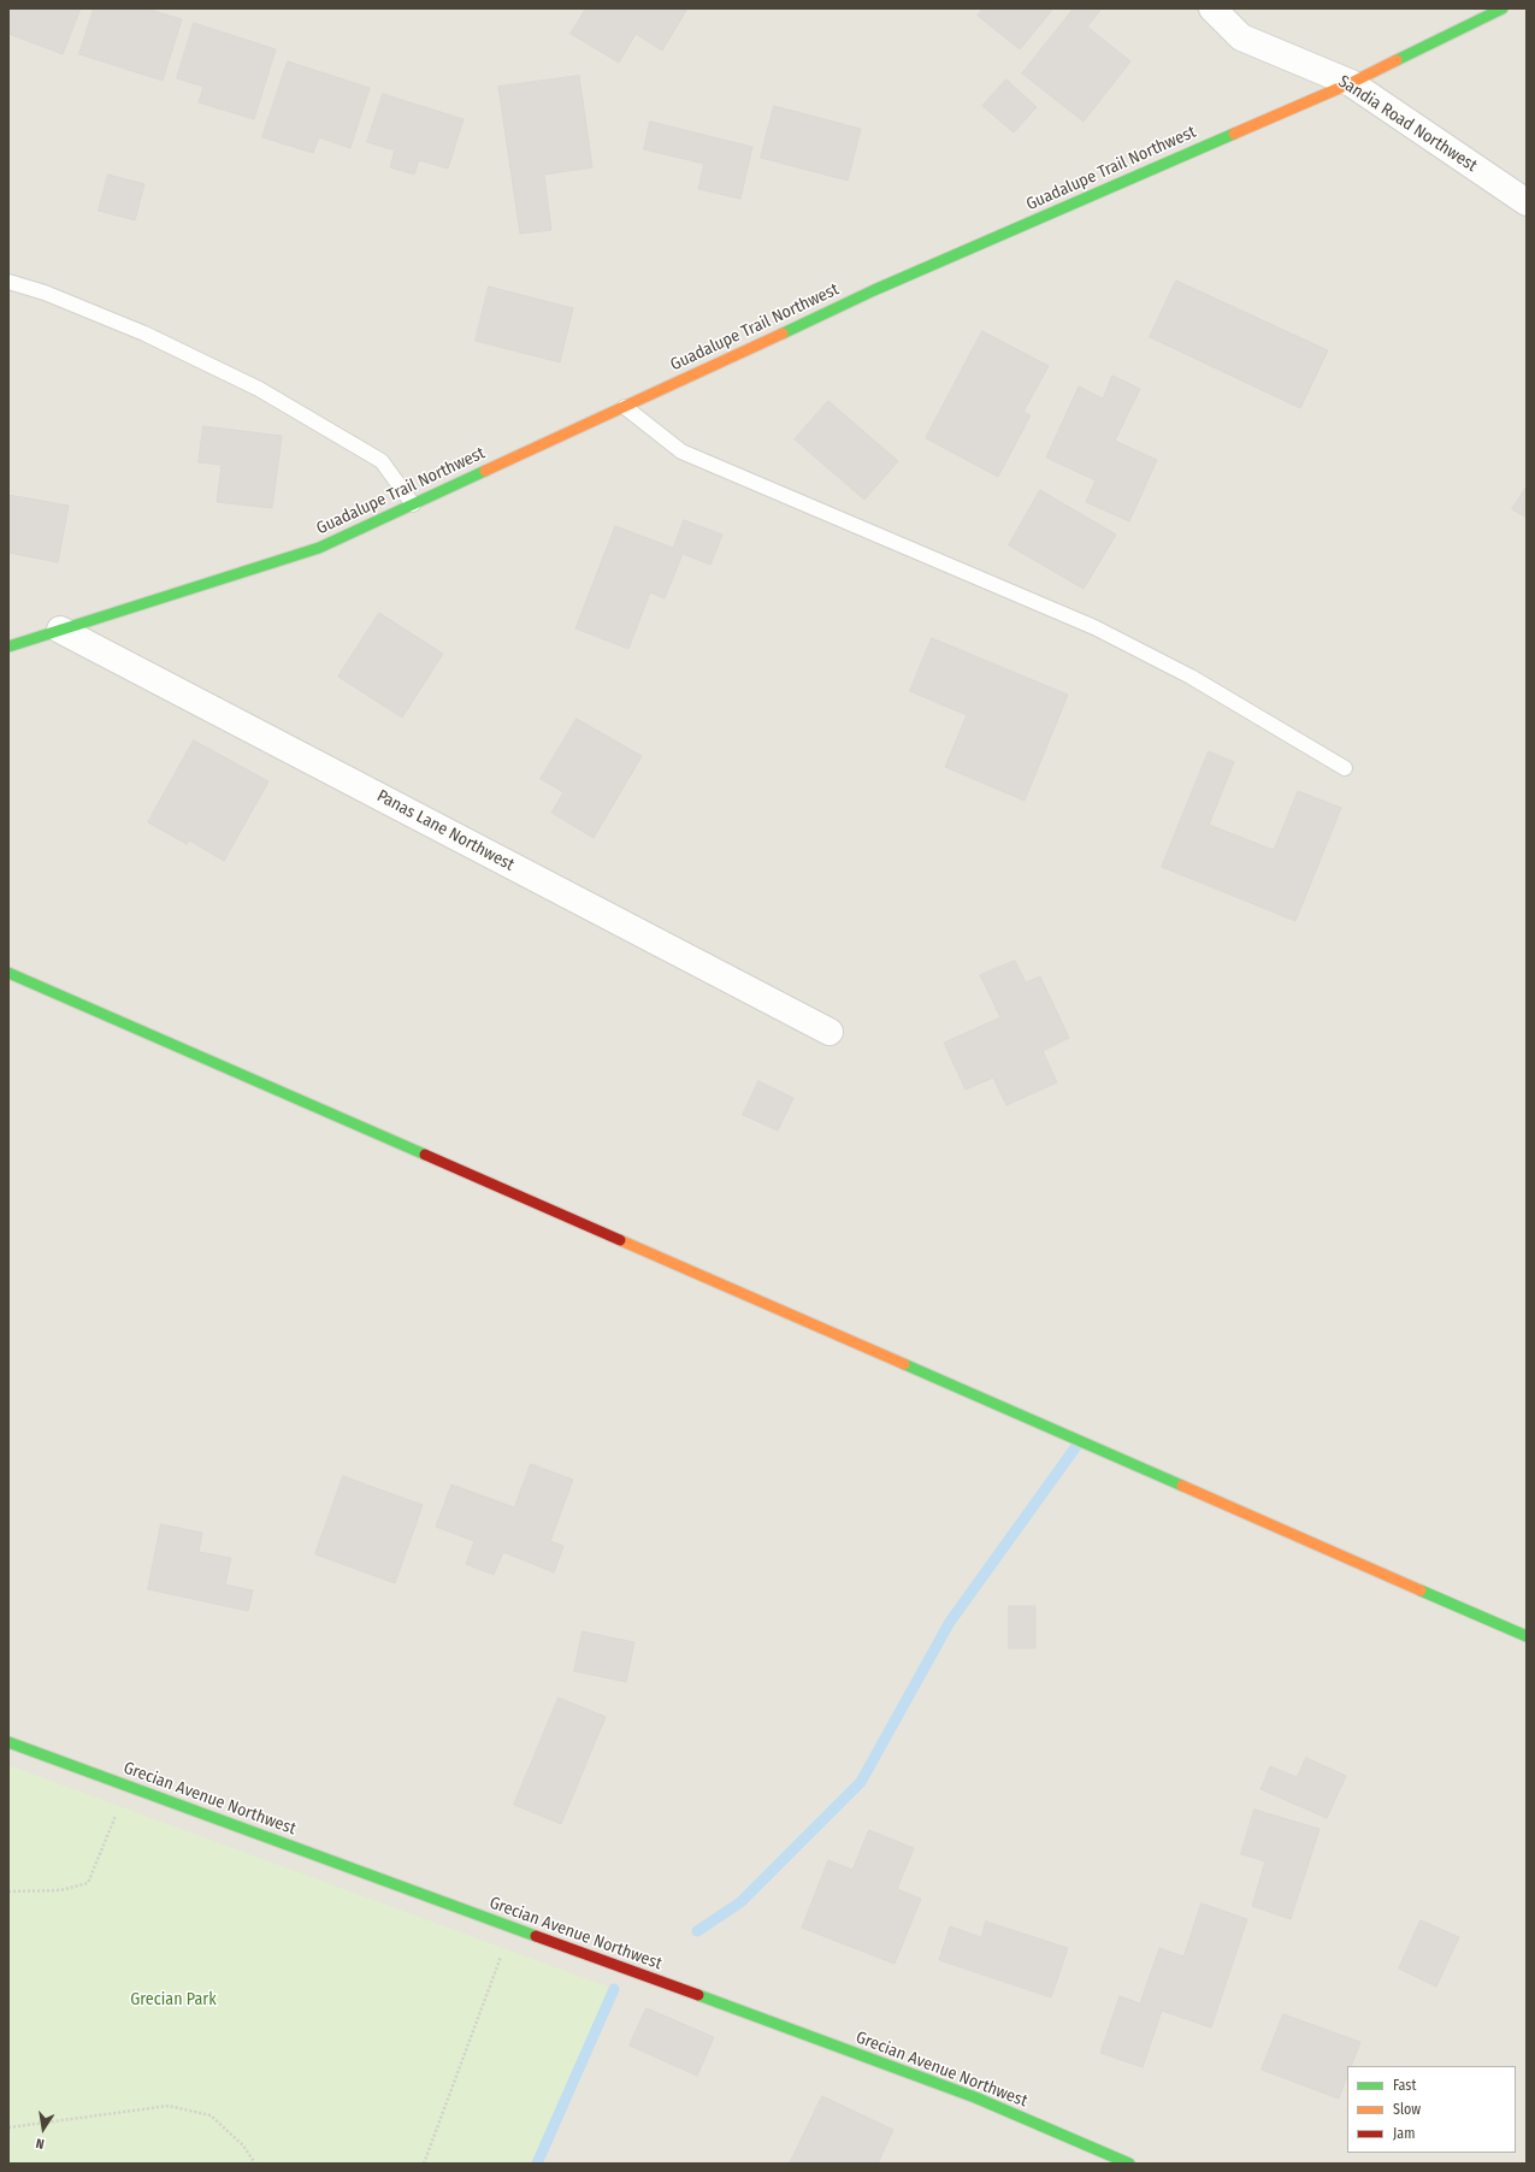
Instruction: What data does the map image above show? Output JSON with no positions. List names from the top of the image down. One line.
{"streets":{"street":["Sandia Road Northwest","Guadalupe Trail Northwest","Panas Lane Northwest","Grecian Avenue Northwest"]},"crossings":[["Sandia Road Northwest","Guadalupe Trail Northwest"],["Guadalupe Trail Northwest","Panas Lane Northwest"]],"parks":["Grecian Park"],"legend":["Fast","Slow","Jam"],"north":"bottom"}
